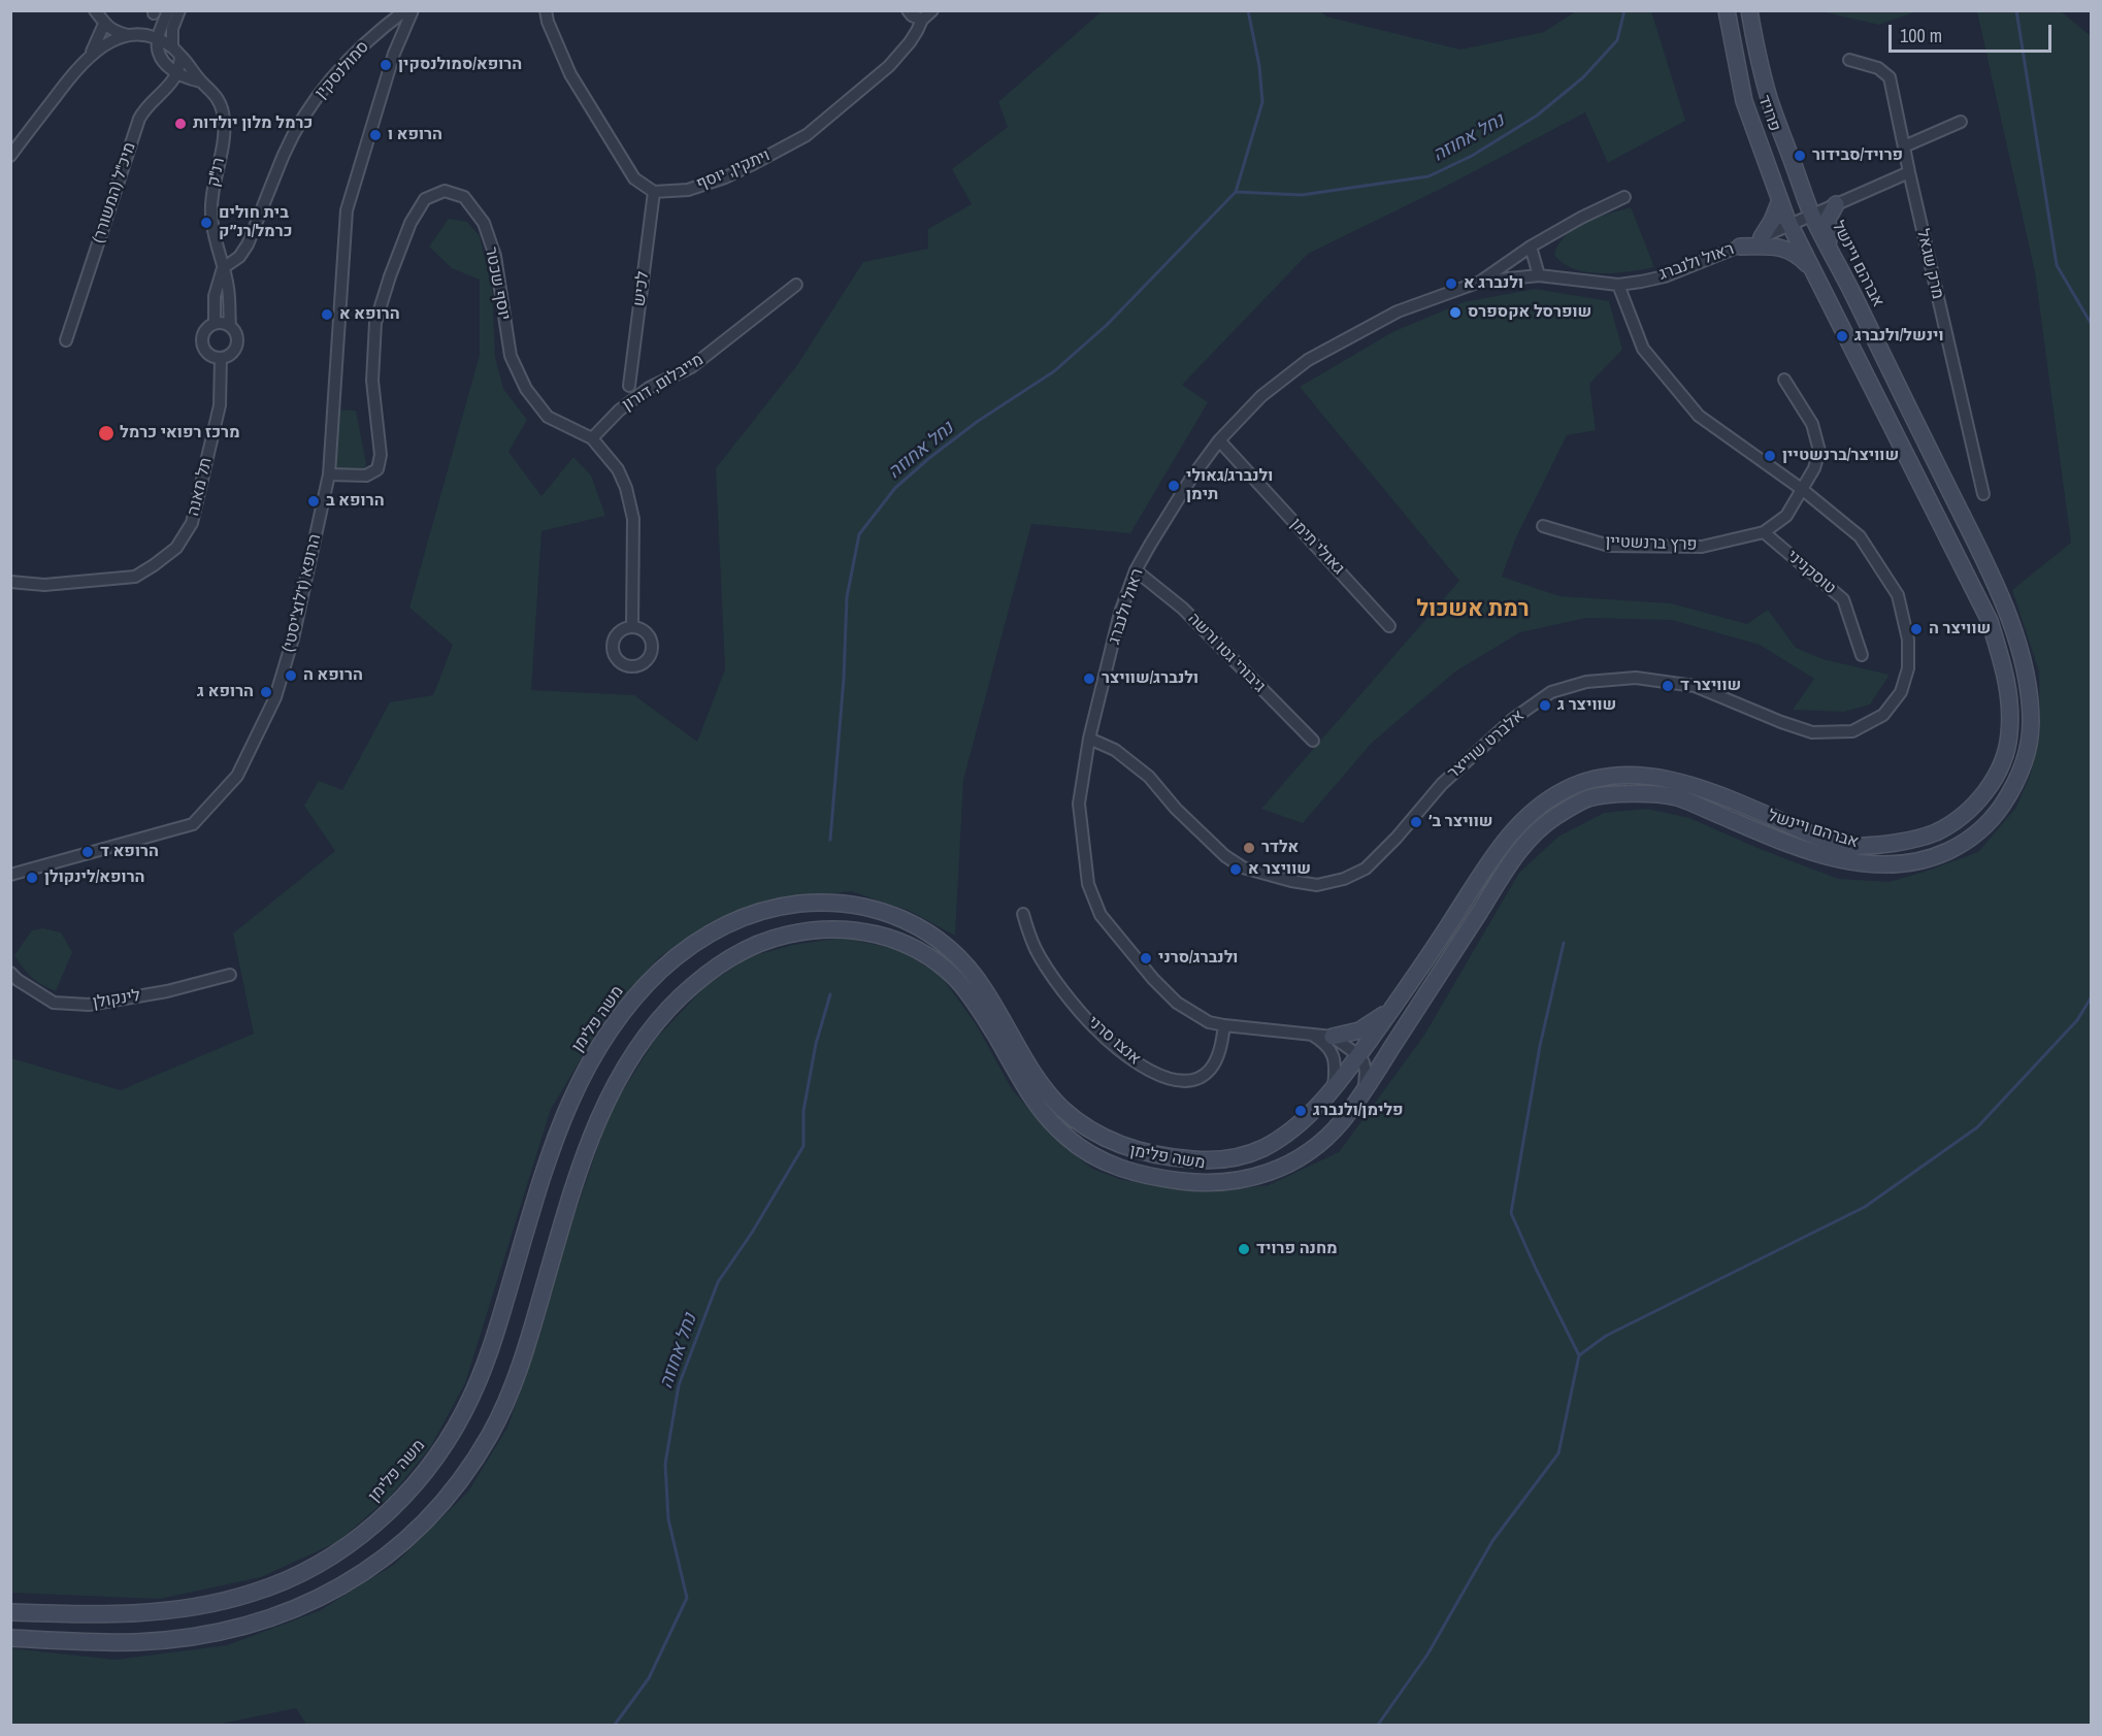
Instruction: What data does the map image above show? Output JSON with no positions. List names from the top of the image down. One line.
{"streets":{"main road":["פרויד","אברהם ויינשל","משה פלימן"],"street":["סמולנסקין","ויתקין, יוסף","רנ\"ק","מיכ\"ל (המשורר)","ראול ולנברג","מרק שגאל","יוסף שכטר","לכיש","מייבלום, דורון","תל מאנה","פרץ ברנשטיין","גאולי תימן","טוסקניני","הרופא (ז'לוצ'יסטי)","גיבורי גטו ורשה","אלברט שוייצר","לינקולן","אנצו סרני"]},"crossings":[["סמולנסקין","רנ\"ק"],["פרויד","ראול ולנברג"],["פרויד","אברהם ויינשל"],["ויתקין, יוסף","לכיש"],["רנ\"ק","מיכ\"ל (המשורר)"],["רנ\"ק","תל מאנה"],["ראול ולנברג","אברהם ויינשל"],["ראול ולנברג","מרק שגאל"],["ראול ולנברג","גאולי תימן"],["ראול ולנברג","גיבורי גטו ורשה"],["ראול ולנברג","אלברט שוייצר"],["ראול ולנברג","אנצו סרני"],["אברהם ויינשל","משה פלימן"],["יוסף שכטר","מייבלום, דורון"],["יוסף שכטר","הרופא (ז'לוצ'יסטי)"],["פרץ ברנשטיין","טוסקניני"],["פרץ ברנשטיין","אלברט שוייצר"]],"districts":["רמת אשכול"],"water":["נחל אחוזה"],"places":["הרופא/סמולנסקין","כרמל מלון יולדות","הרופא ו","פרויד/סבידור","בית חולים כרמל/רנ״ק","ולנברג א","שופרסל אקספרס","הרופא א","וינשל/ולנברג","מרכז רפואי כרמל","שוויצר/ברנשטיין","ולנברג/גאולי תימן","הרופא ב","שוויצר ה","הרופא ה","ולנברג/שוויצר","שוויצר ד","הרופא ג","שוויצר ג","שוויצר ב׳","אלדר","הרופא ד","שוויצר א","הרופא/לינקולן","ולנברג/סרני","פלימן/ולנברג","מחנה פרויד"],"scale_bar":"100 m"}
